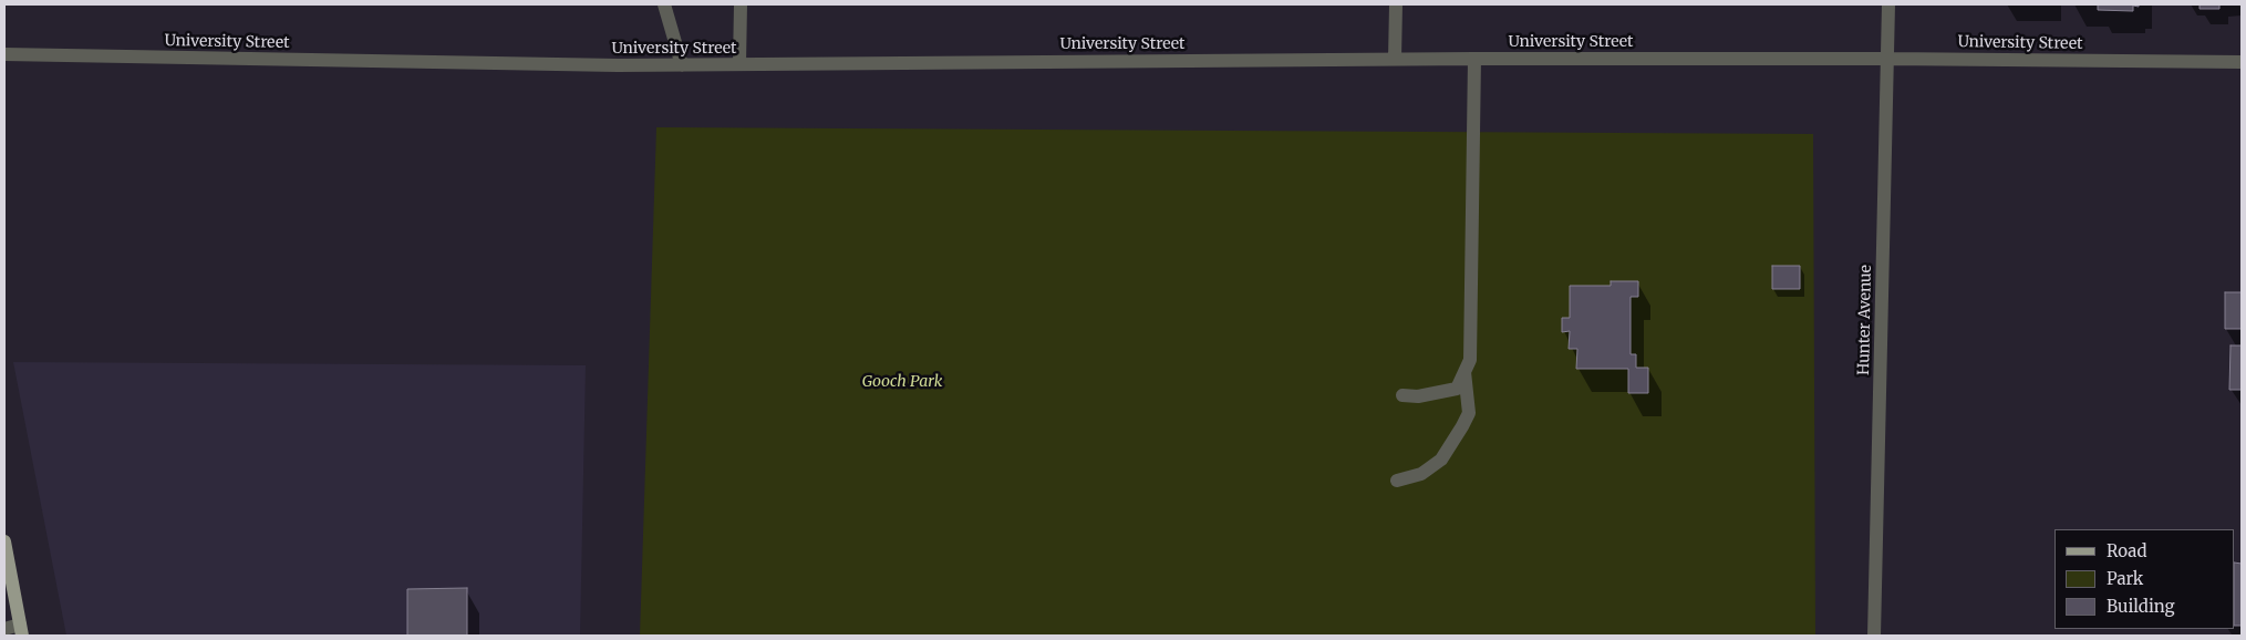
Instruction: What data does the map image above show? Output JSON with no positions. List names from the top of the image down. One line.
{"streets":{"street":["University Street","Hunter Avenue"]},"crossings":[["University Street","Hunter Avenue"]],"parks":["Gooch Park"],"legend":["Road","Park","Building"]}
